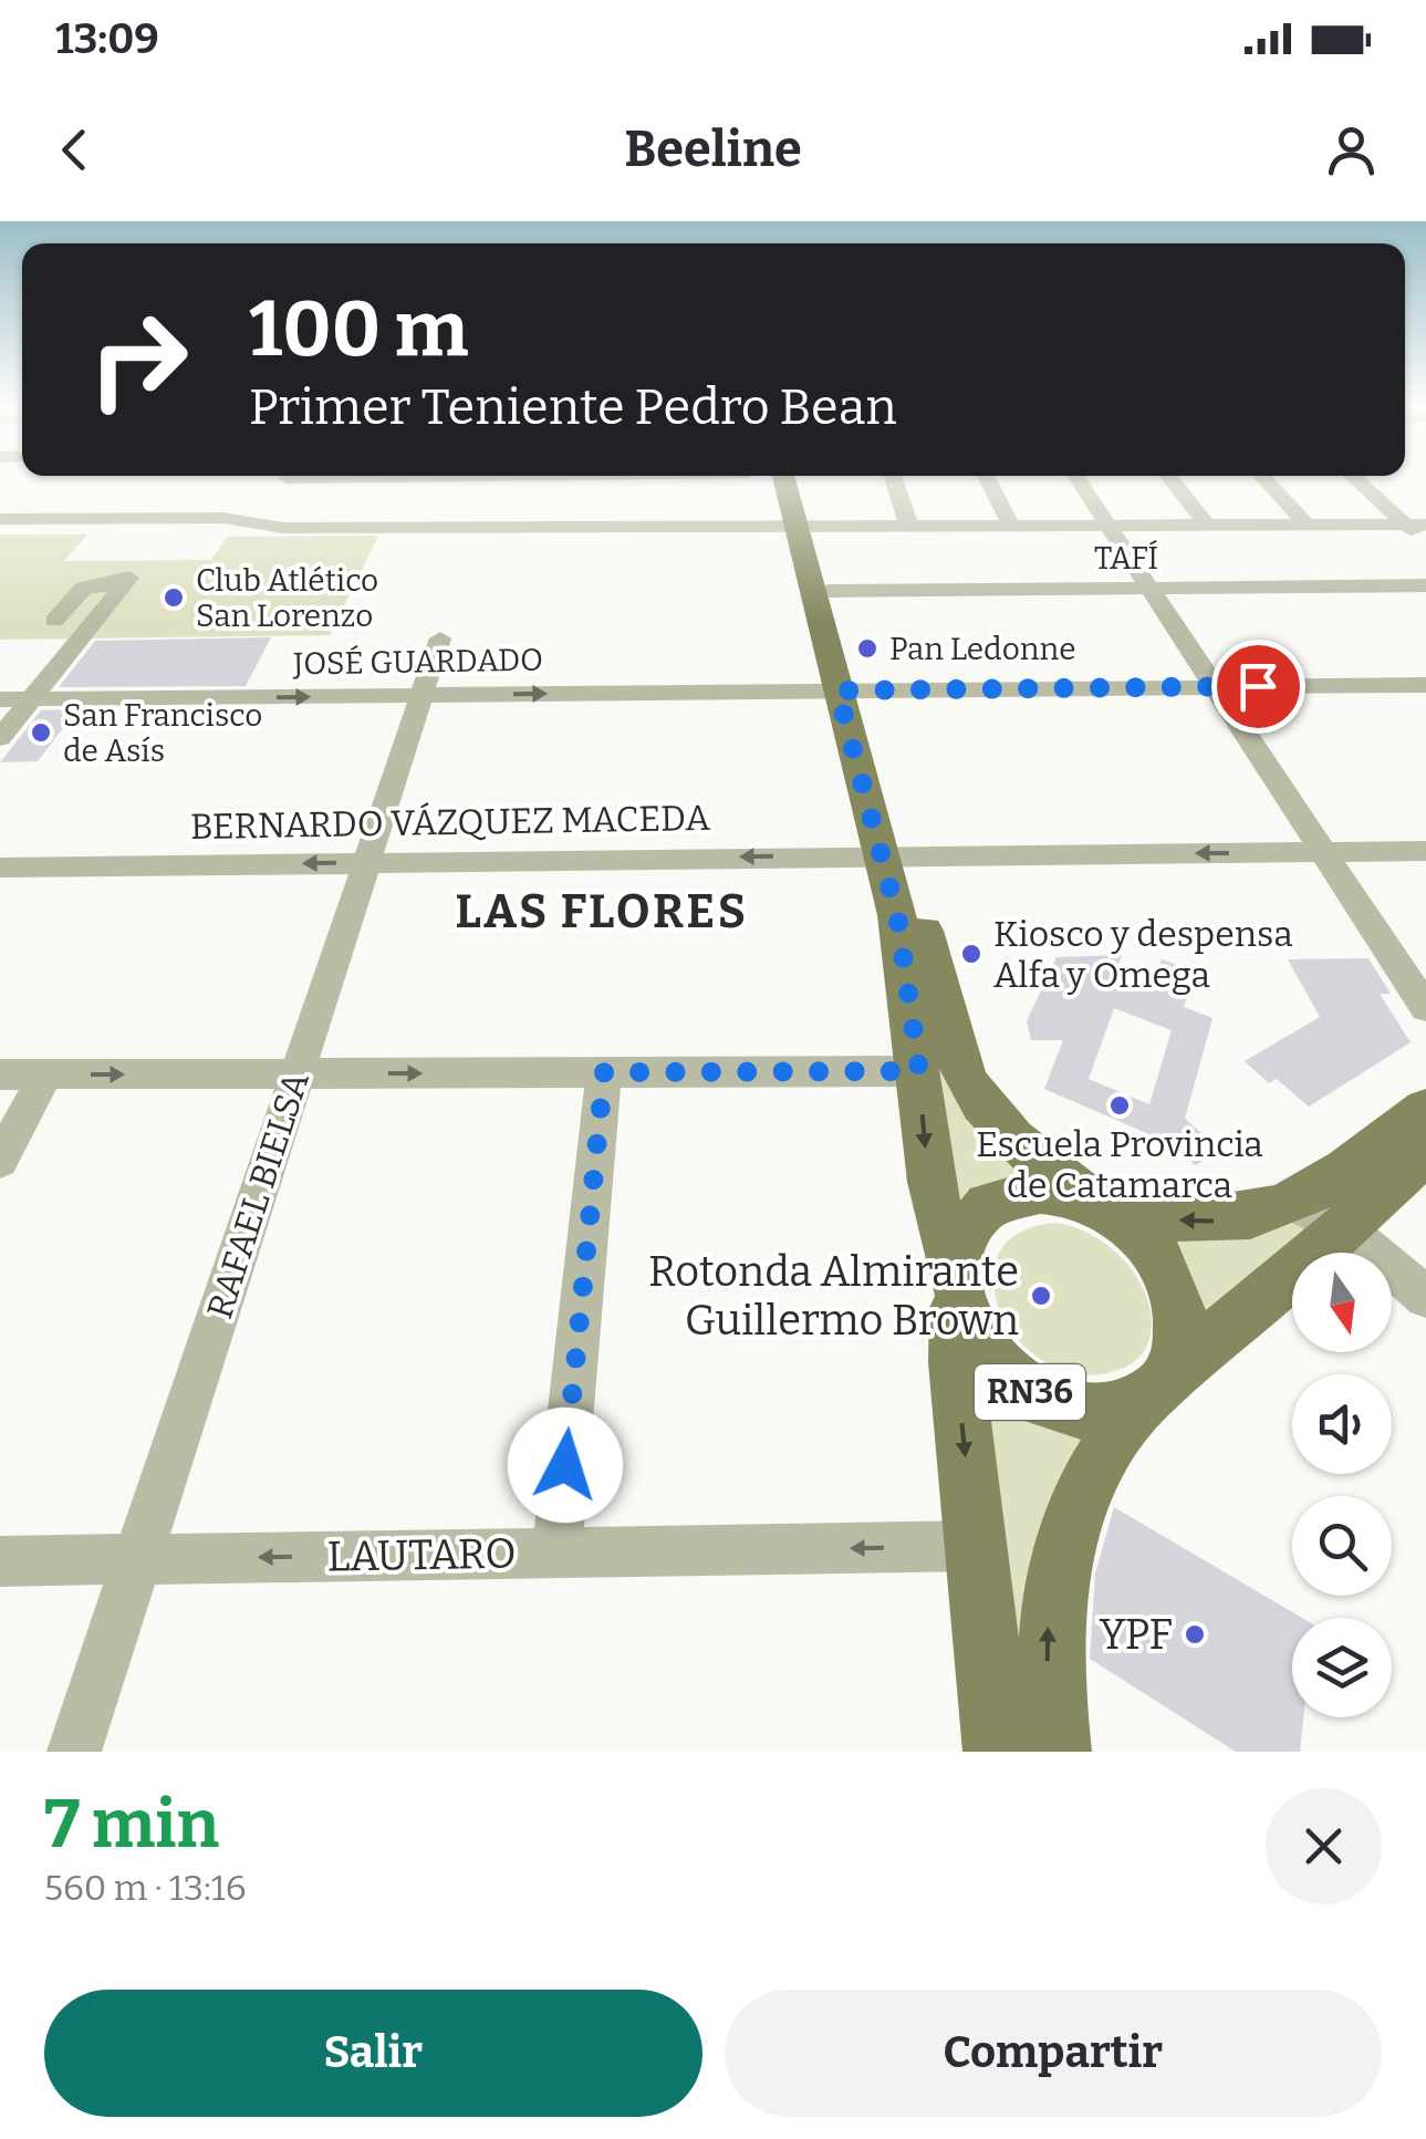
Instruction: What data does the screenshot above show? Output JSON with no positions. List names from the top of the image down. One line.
{"streets":{"main road":["RN36"],"street":["TAFÍ","JOSÉ GUARDADO","BERNARDO VÁZQUEZ MACEDA","RAFAEL BIELSA","LAUTARO"]},"crossings":[["TAFÍ","RN36"],["JOSÉ GUARDADO","RAFAEL BIELSA"],["JOSÉ GUARDADO","RN36"],["BERNARDO VÁZQUEZ MACEDA","RAFAEL BIELSA"],["BERNARDO VÁZQUEZ MACEDA","RN36"],["RAFAEL BIELSA","LAUTARO"],["RN36","LAUTARO"]],"one_way":["LAUTARO"],"districts":["LAS FLORES"],"places":["Club Atlético San Lorenzo","Pan Ledonne","San Francisco de Asís","Kiosco y despensa Alfa y Omega","Escuela Provincia de Catamarca","Rotonda Almirante Guillermo Brown","YPF"],"north":"bottom","page":{"status":"13:09","header":"Beeline","turn":["100 m","Primer Teniente Pedro Bean"],"heading":["7 min","560 m · 13:16"],"buttons":["Salir","Compartir"]}}
